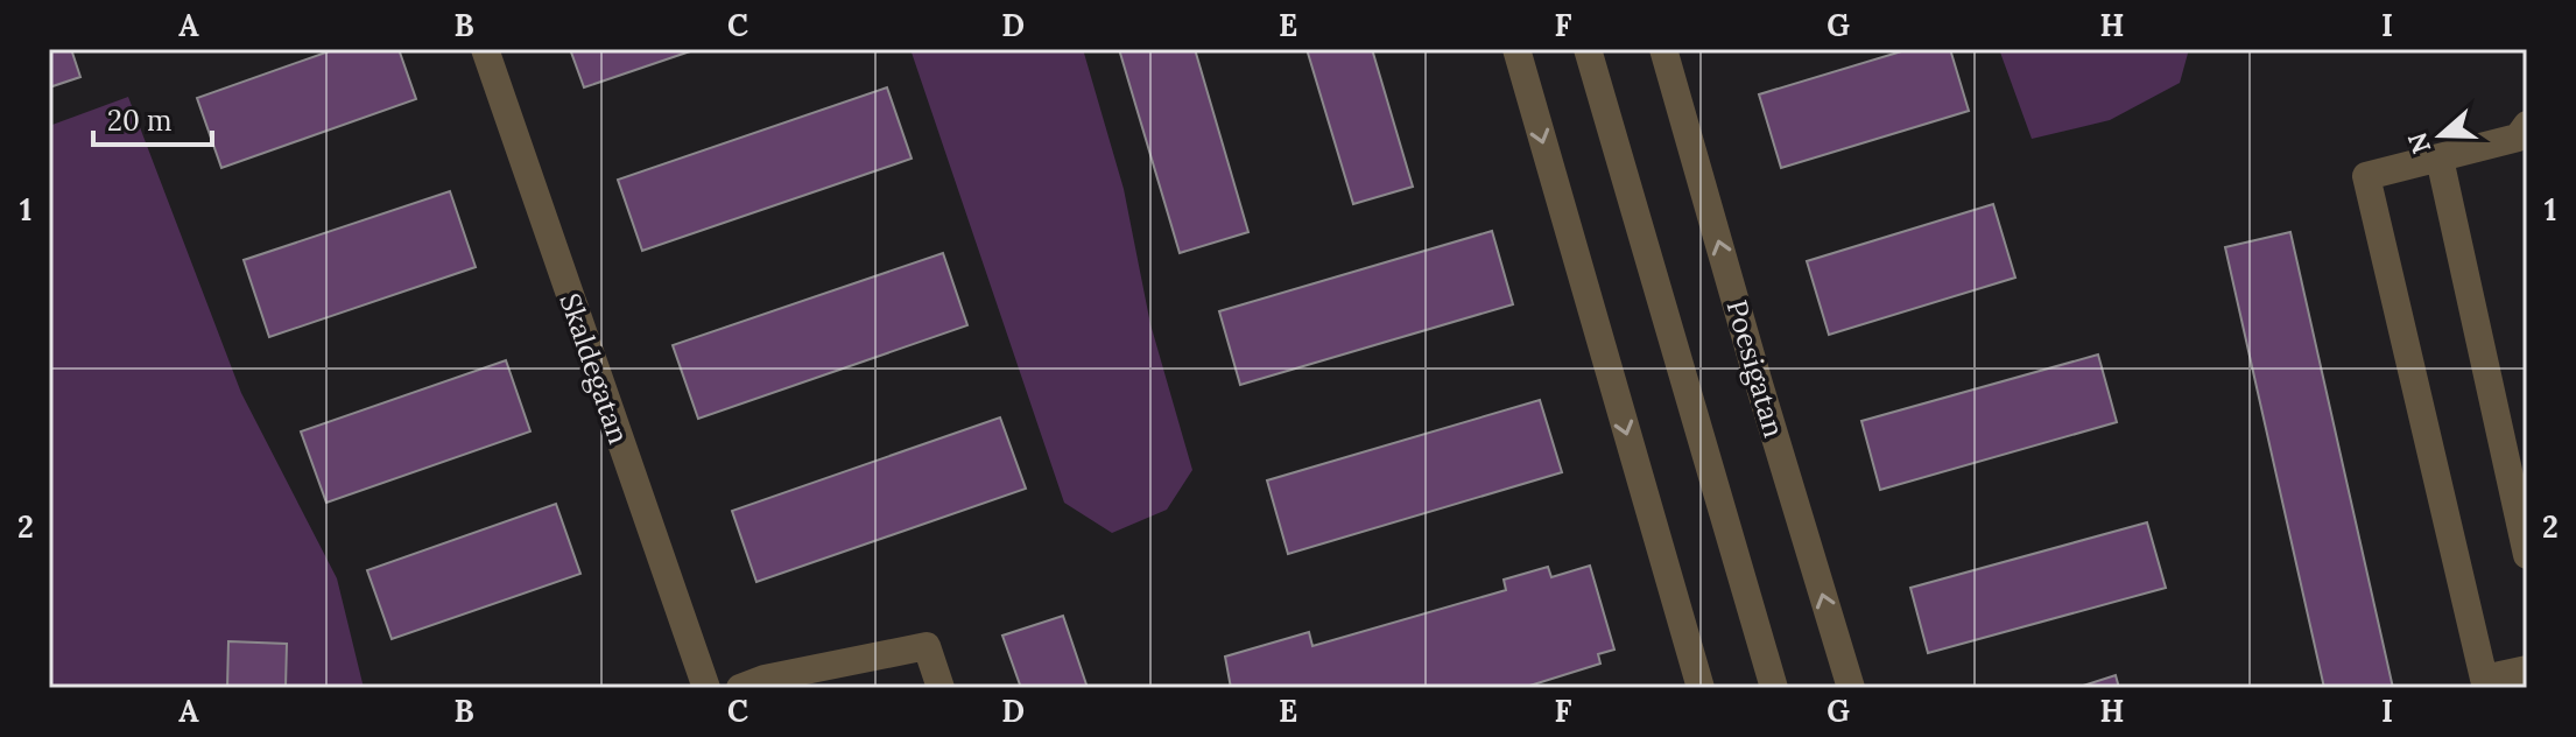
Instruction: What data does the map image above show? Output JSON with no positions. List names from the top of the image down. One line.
{"streets":{"street":["Skaldegatan","Poesigatan"]},"scale_bar":"20 m","north":"left","grid":{"columns":["A","B","C","D","E","F","G","H","I"],"rows":["1","2"]}}
